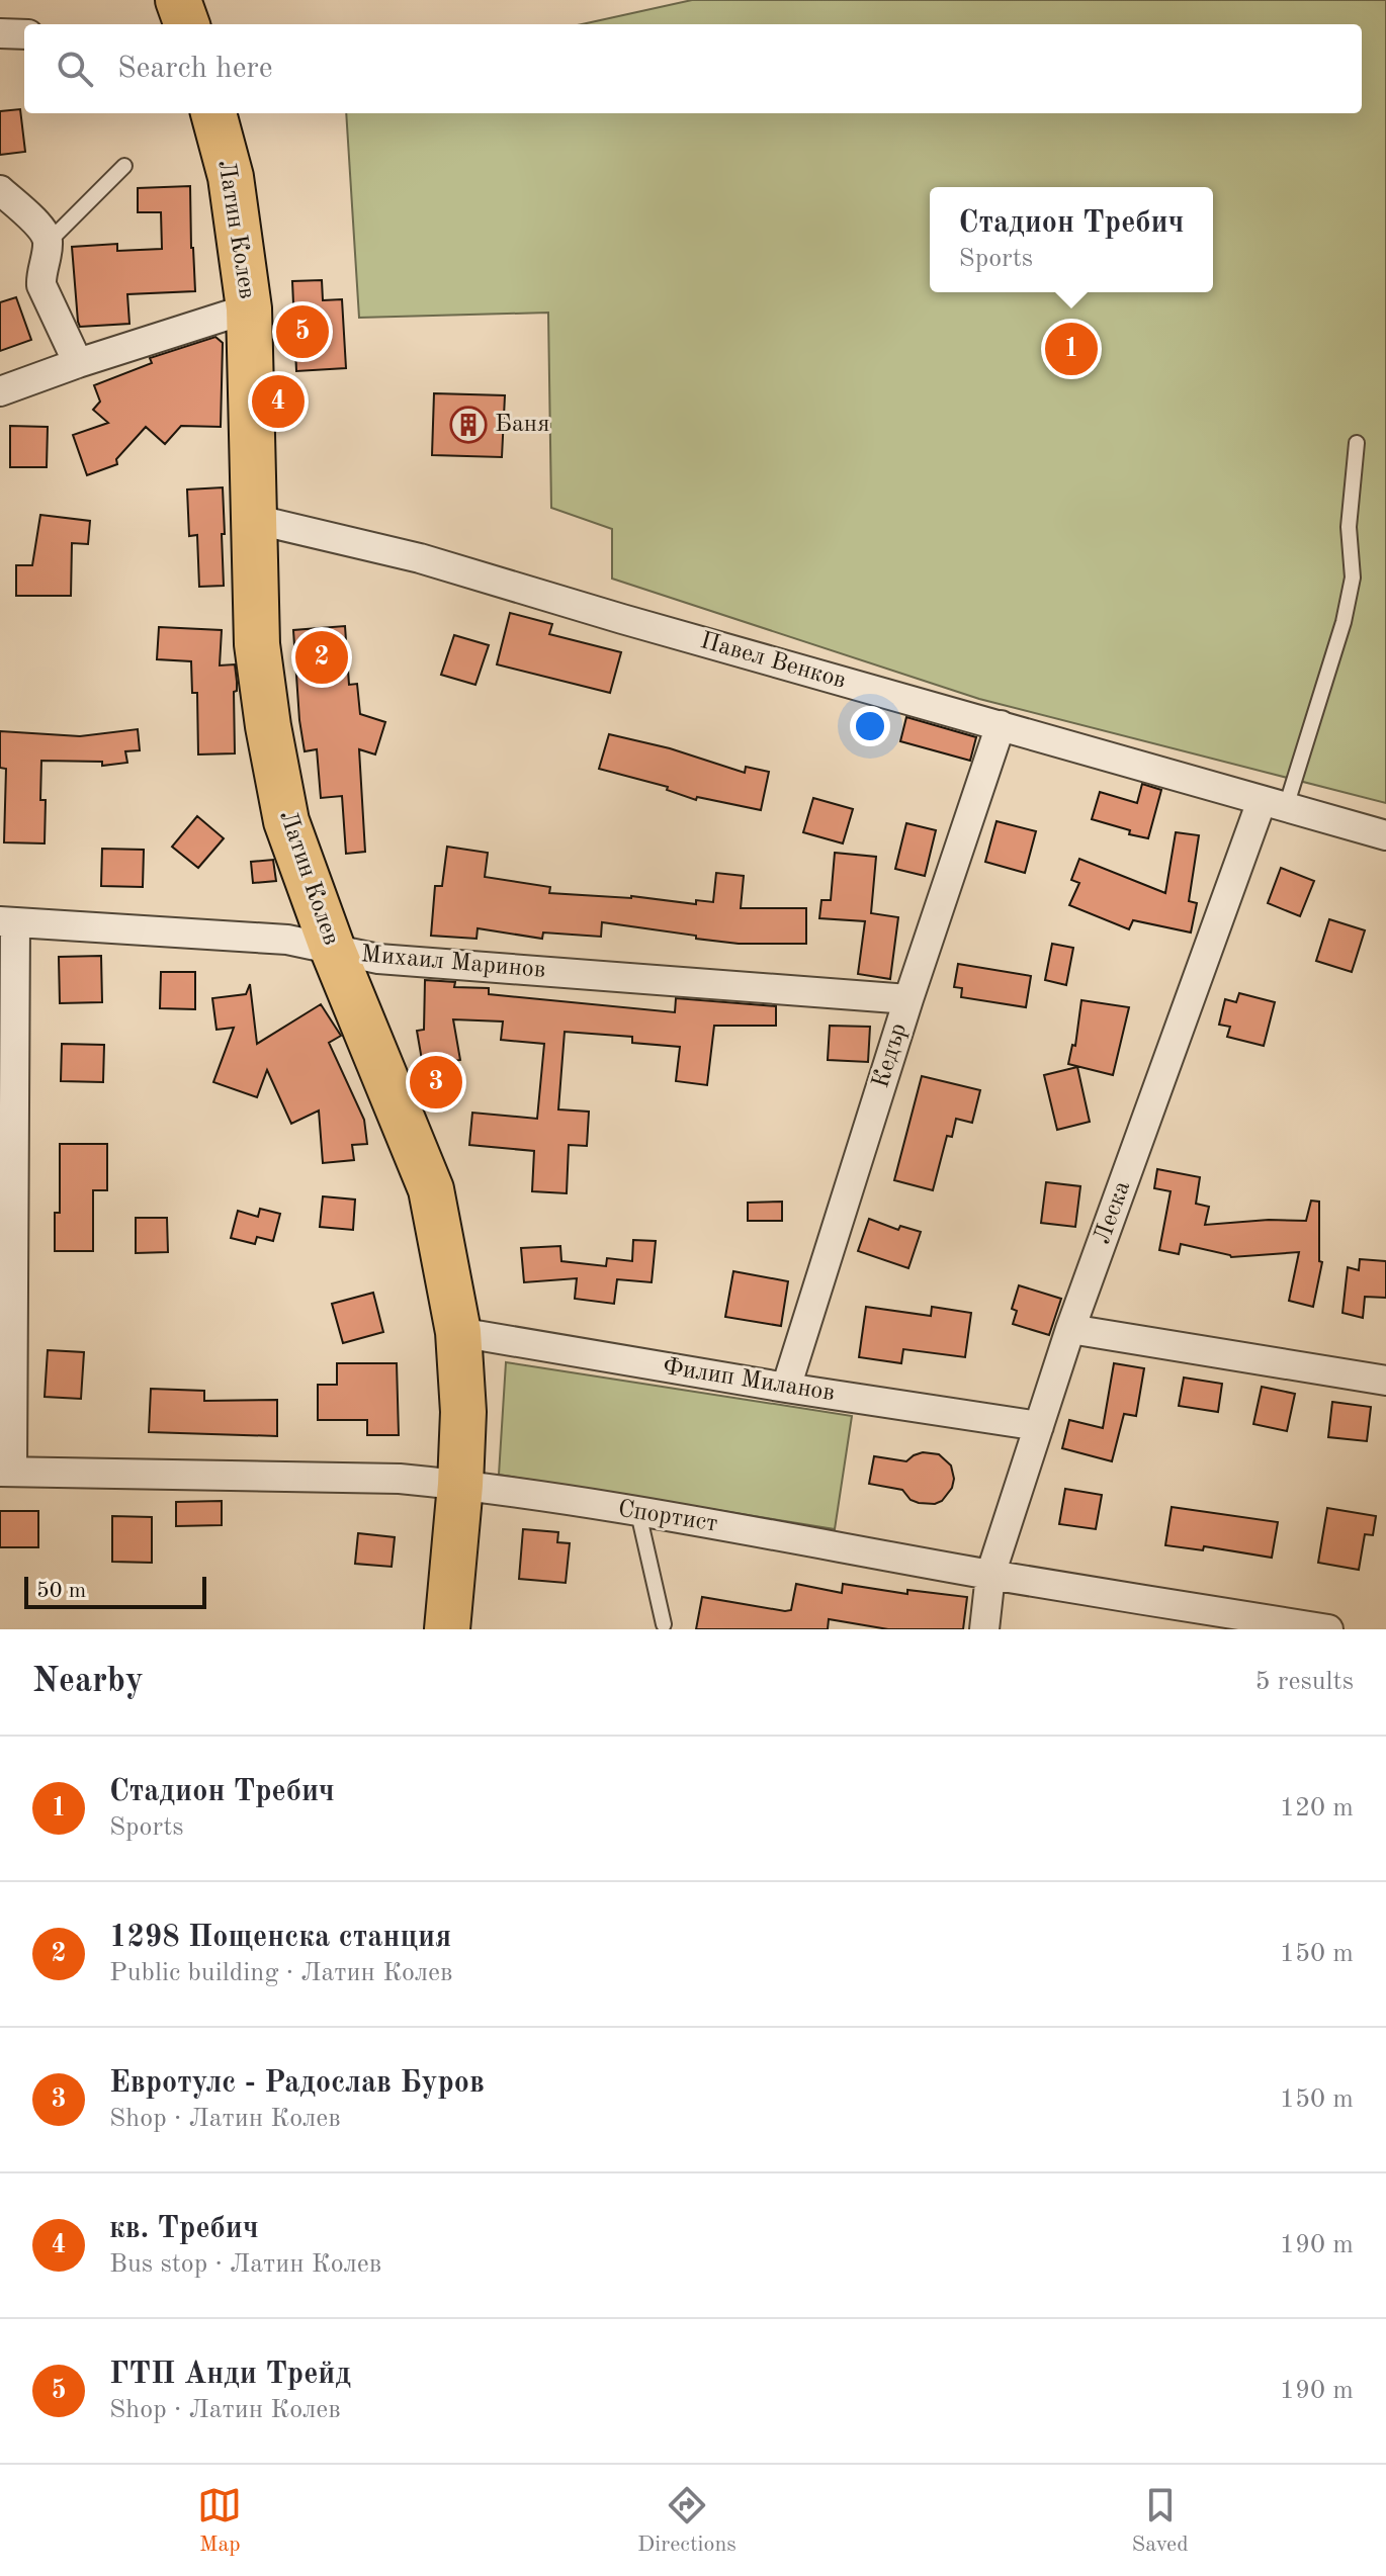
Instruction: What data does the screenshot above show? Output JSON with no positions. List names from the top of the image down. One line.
{"streets":{"main road":["Латин Колев"],"street":["Павел Венков","Михаил Маринов","Кедър","Леска","Филип Миланов","Спортист"]},"crossings":[["Латин Колев","Павел Венков"],["Латин Колев","Михаил Маринов"],["Латин Колев","Филип Миланов"],["Латин Колев","Спортист"],["Павел Венков","Кедър"],["Павел Венков","Леска"],["Михаил Маринов","Кедър"],["Кедър","Филип Миланов"],["Леска","Филип Миланов"],["Леска","Спортист"]],"places":{"building":["Баня"]},"scale_bar":"50 m","page":{"search":"Search here","popup":["Стадион Требич","Sports"],"pins":["5","1","4","2","3"],"scale":"50 m","heading":["Nearby","5 results"],"list":[{"mark":"1","name":"Стадион Требич","note":"Sports","value":"120 m"},{"mark":"2","name":"1298 Пощенска станция","note":"Public building · Латин Колев","value":"150 m"},{"mark":"3","name":"Евротулс - Радослав Буров","note":"Shop · Латин Колев","value":"150 m"},{"mark":"4","name":"кв. Требич","note":"Bus stop · Латин Колев","value":"190 m"},{"mark":"5","name":"ГТП Анди Трейд","note":"Shop · Латин Колев","value":"190 m"}],"nav":["Map","Directions","Saved"]}}
